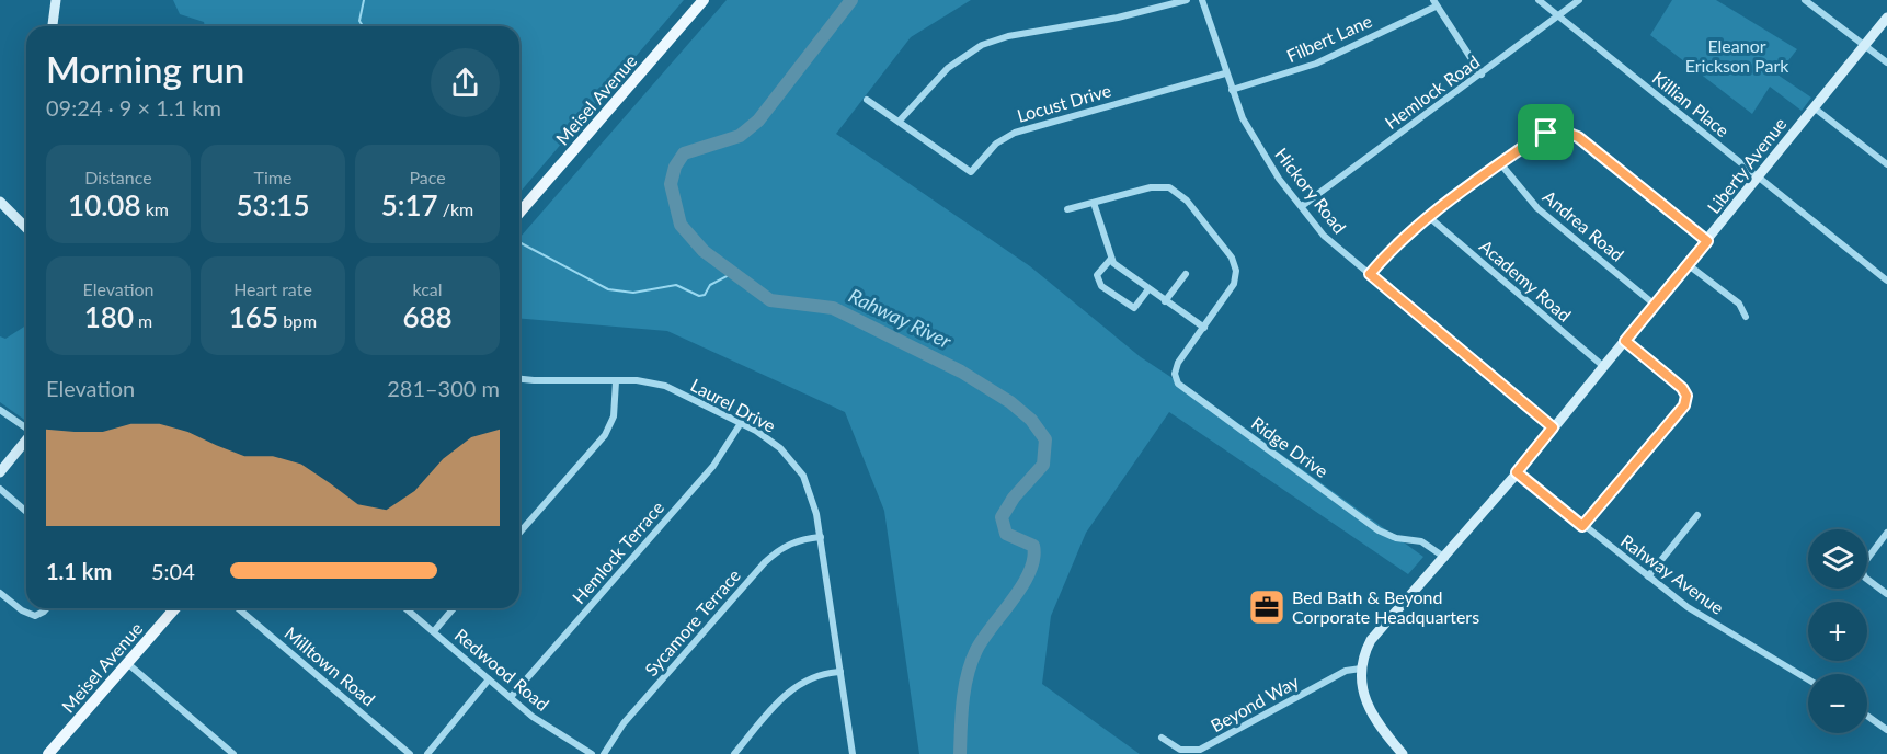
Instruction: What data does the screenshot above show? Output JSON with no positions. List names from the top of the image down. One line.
{"streets":{"main road":["Meisel Avenue"],"street":["Filbert Lane","Hemlock Road","Locust Drive","Killian Place","Liberty Avenue","Hickory Road","Andrea Road","Academy Road","Laurel Drive","Ridge Drive","Hemlock Terrace","Rahway Avenue","Sycamore Terrace","Milltown Road","Redwood Road","Beyond Way"]},"crossings":[["Filbert Lane","Hickory Road"],["Hemlock Road","Killian Place"],["Hemlock Road","Hickory Road"],["Locust Drive","Hickory Road"],["Killian Place","Liberty Avenue"],["Liberty Avenue","Hickory Road"],["Liberty Avenue","Andrea Road"],["Liberty Avenue","Academy Road"],["Liberty Avenue","Ridge Drive"],["Liberty Avenue","Rahway Avenue"],["Liberty Avenue","Beyond Way"],["Laurel Drive","Hemlock Terrace"],["Laurel Drive","Sycamore Terrace"],["Hemlock Terrace","Redwood Road"]],"water":["Rahway River"],"parks":["Eleanor Erickson Park"],"places":{"office":["Bed Bath & Beyond Corporate Headquarters"]},"page":{"heading":["Morning run","09:24 · 9 × 1.1 km"],"stats":[["Distance","10.08 km"],["Time","53:15"],["Pace","5:17 /km"],["Elevation","180 m"],["Heart rate","165 bpm"],["kcal","688"]],"chart":["Elevation","281–300 m"],"map_buttons":["+","−"],"list":[{"name":"1.1 km","note":"5:04"}]}}
